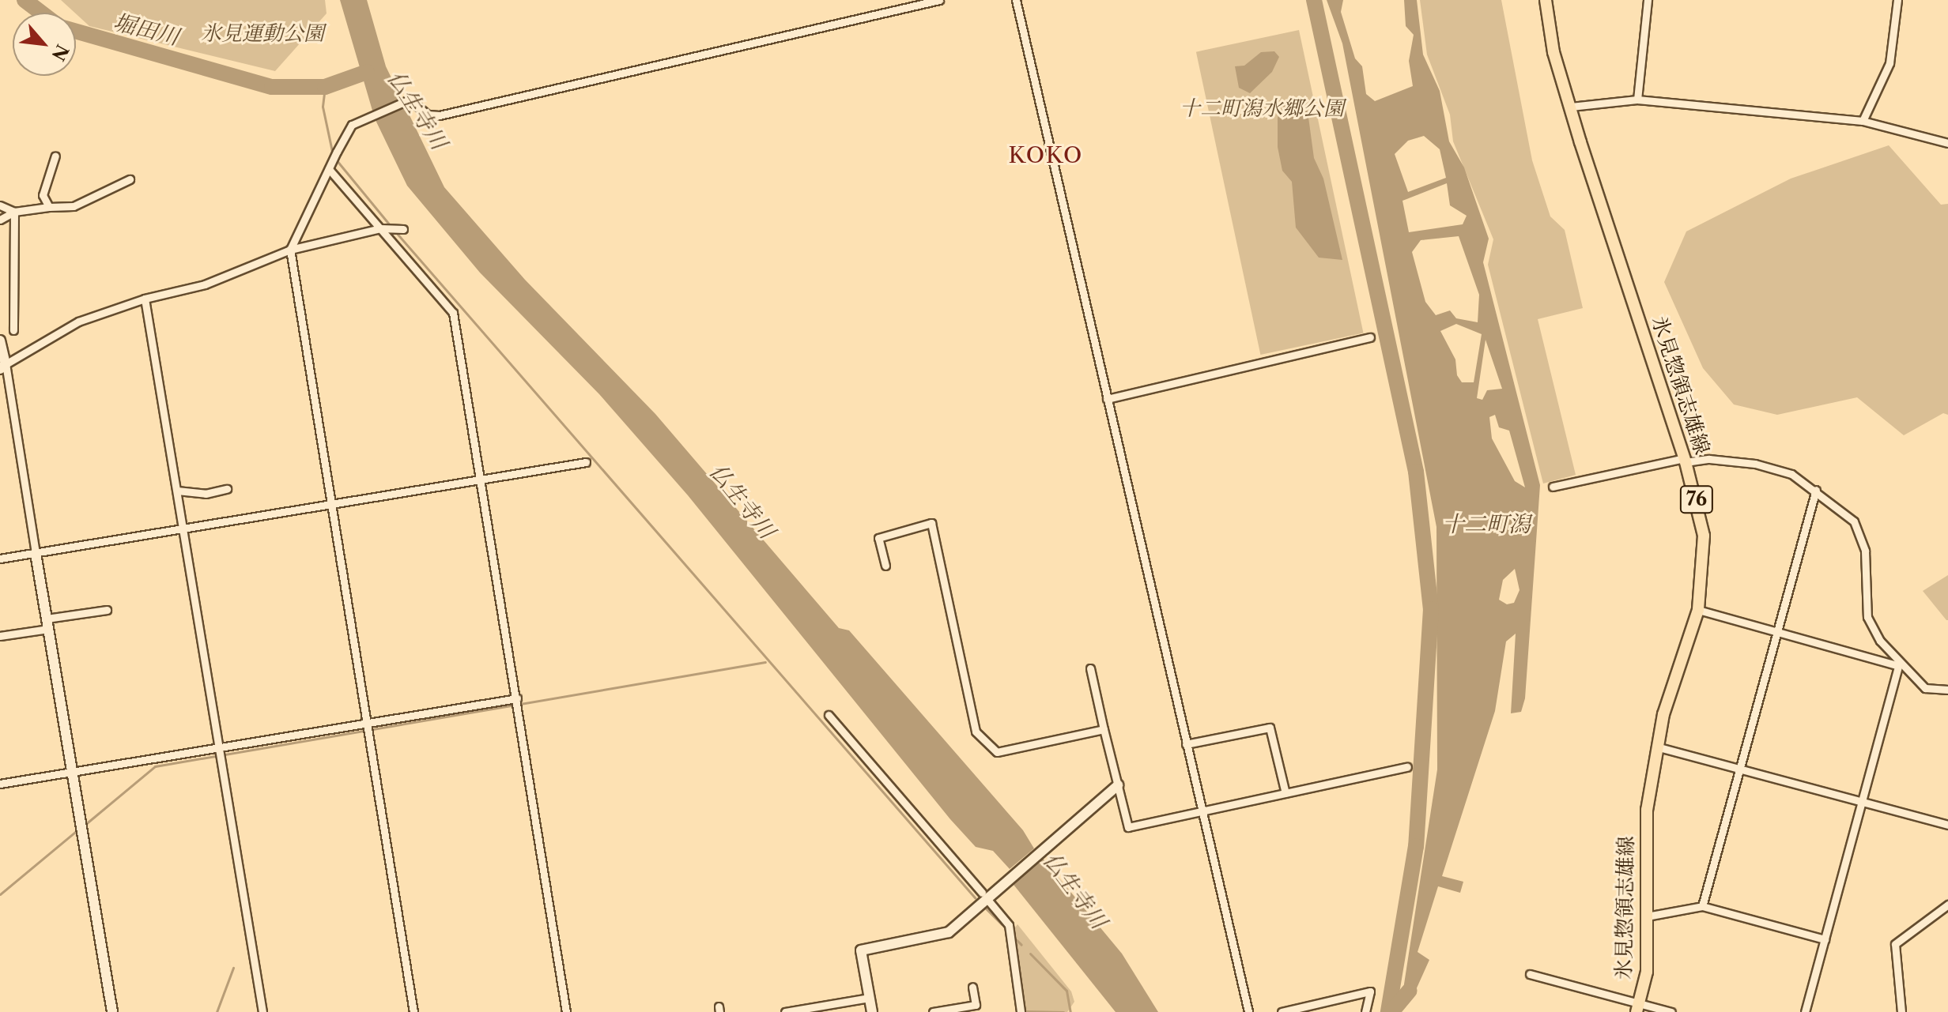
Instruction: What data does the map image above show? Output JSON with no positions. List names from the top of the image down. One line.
{"streets":{"main road":["氷見惣領志雄線","76"]},"districts":["KOKO"],"water":["堀田川","仏生寺川","十二町潟"],"parks":["氷見運動公園","十二町潟水郷公園"],"north":"bottom right"}
